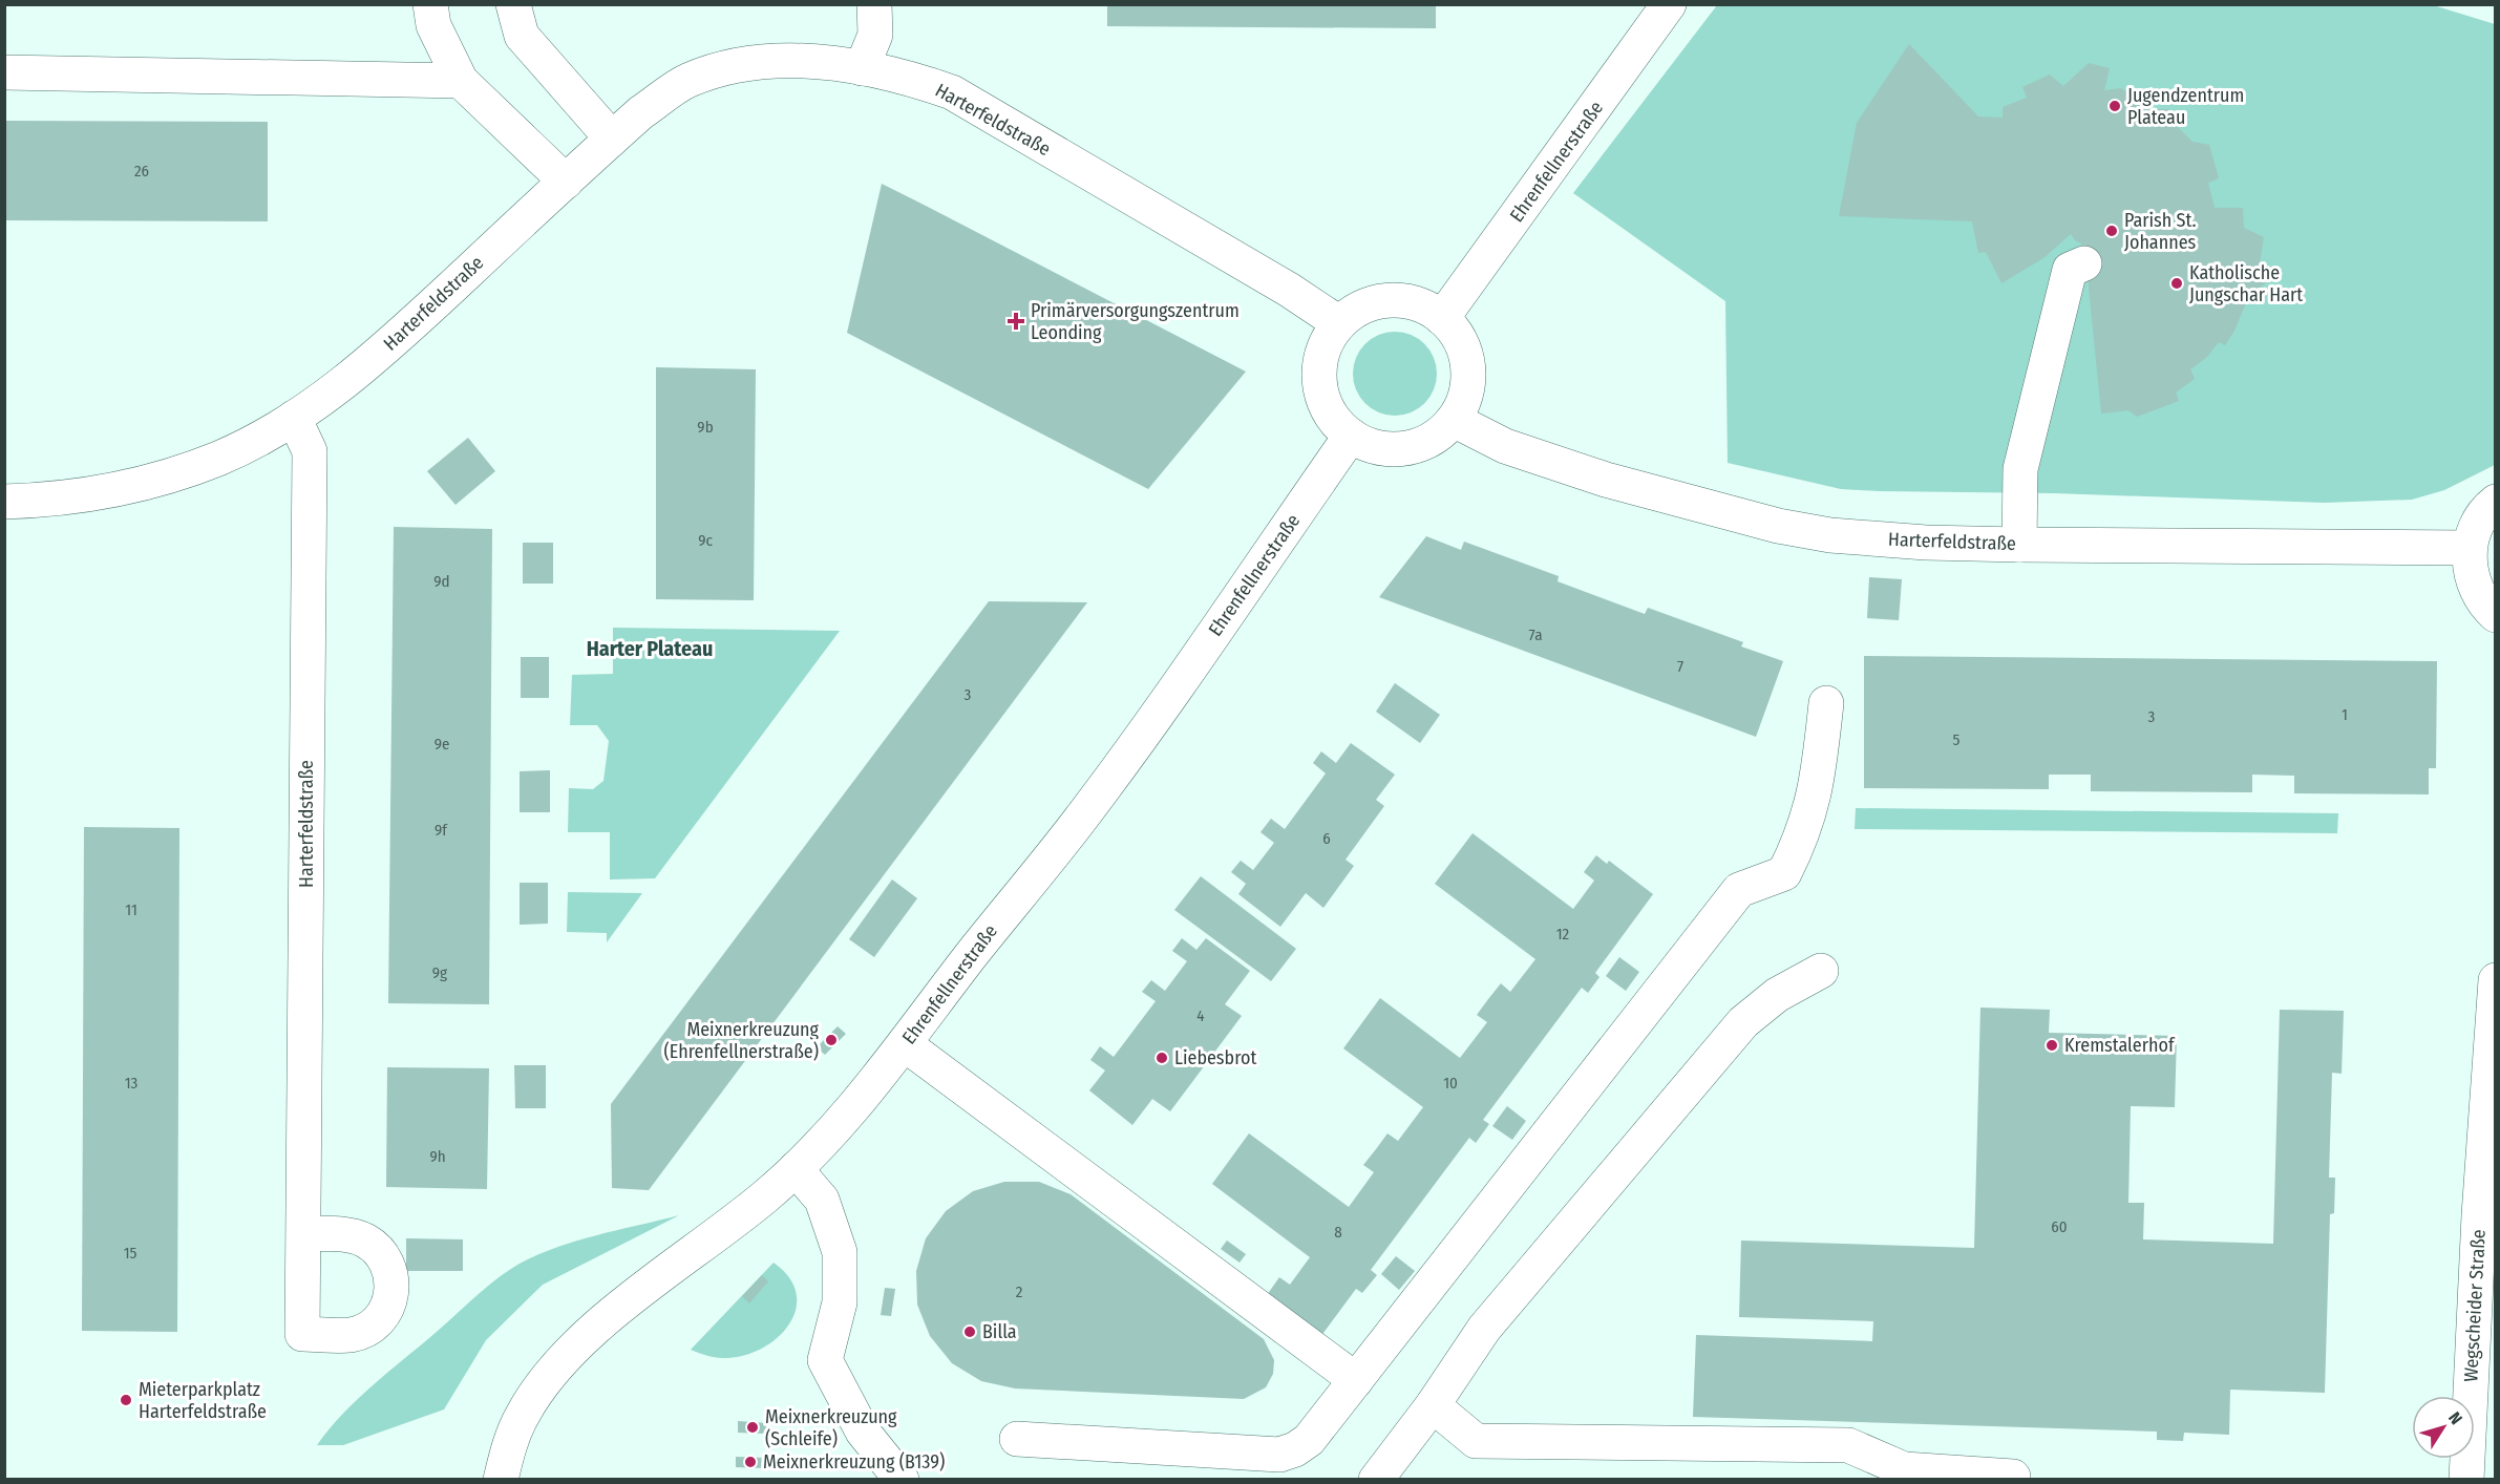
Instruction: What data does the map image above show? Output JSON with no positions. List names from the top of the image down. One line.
{"streets":{"street":["Harterfeldstraße","Ehrenfellnerstraße","Wegscheider Straße"]},"crossings":[["Harterfeldstraße","Ehrenfellnerstraße"]],"districts":["Harter Plateau"],"places":{"other":["Jugendzentrum Plateau","Parish St. Johannes","Katholische Jungschar Hart","Meixnerkreuzung (Ehrenfellnerstraße)","Kremstalerhof","Liebesbrot","Billa","Mieterparkplatz Harterfeldstraße","Meixnerkreuzung (Schleife)","Meixnerkreuzung (B139)"],"health":["Primärversorgungszentrum Leonding"]},"house_numbers":["26","9b","9c","9d","7a","7","3","1","3","5","9e","9f","6","11","12","9g","4","13","10","9h","60","8","15","2"],"north":"top right"}
